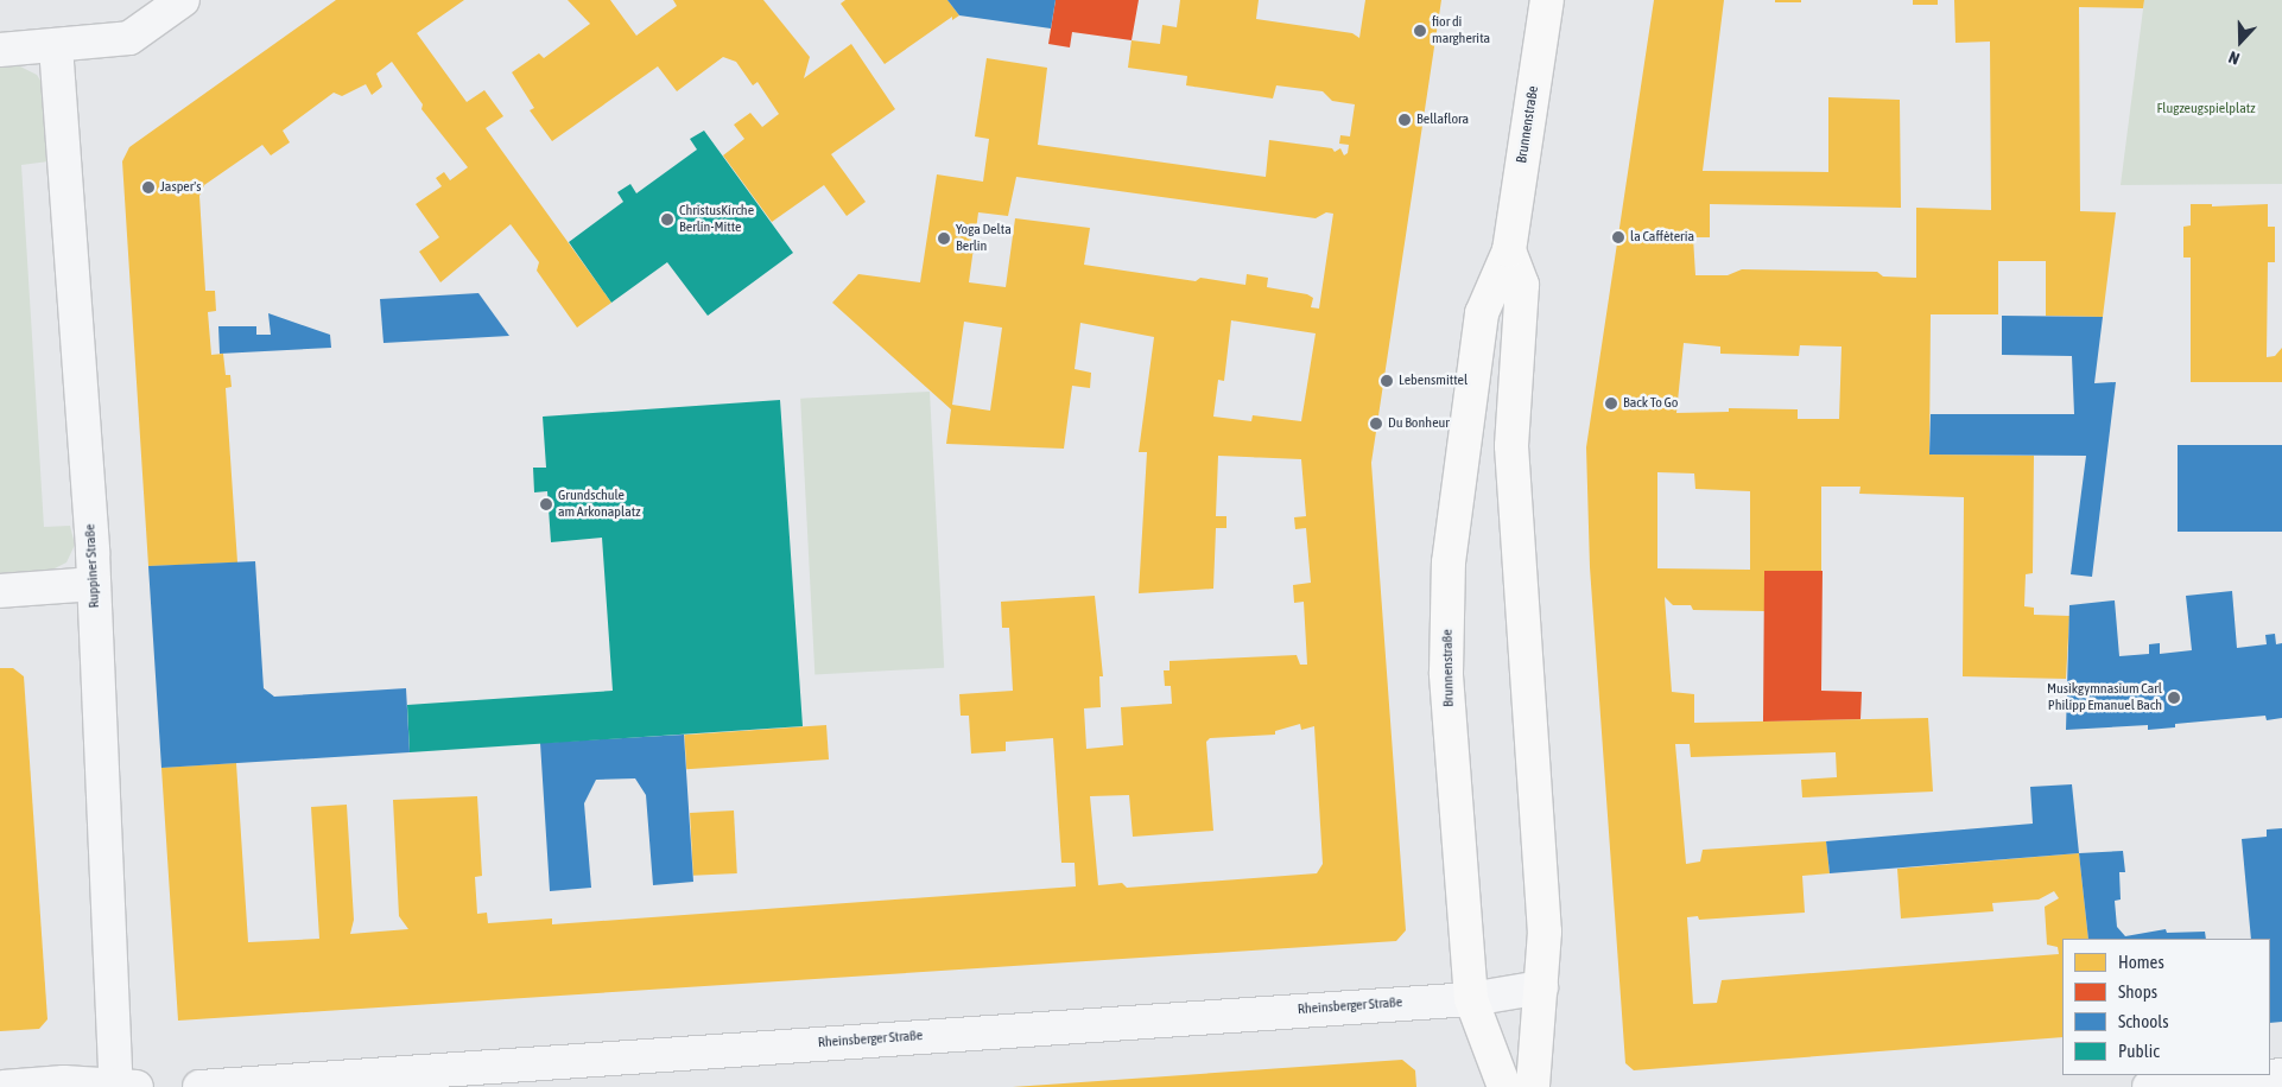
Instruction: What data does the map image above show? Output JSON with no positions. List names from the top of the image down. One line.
{"streets":{"main road":["Brunnenstraße"],"street":["Ruppiner Straße","Rheinsberger Straße"]},"crossings":[["Brunnenstraße","Rheinsberger Straße"]],"parks":["Flugzeugspielplatz"],"places":["fior di margherita","Bellaflora","Jasper's","ChristusKirche Berlin-Mitte","la Caffèteria","Yoga Delta Berlin","Lebensmittel","Back To Go","Du Bonheur","Grundschule am Arkonaplatz","Musikgymnasium Carl Philipp Emanuel Bach"],"legend":["Homes","Shops","Schools","Public"],"north":"bottom"}
